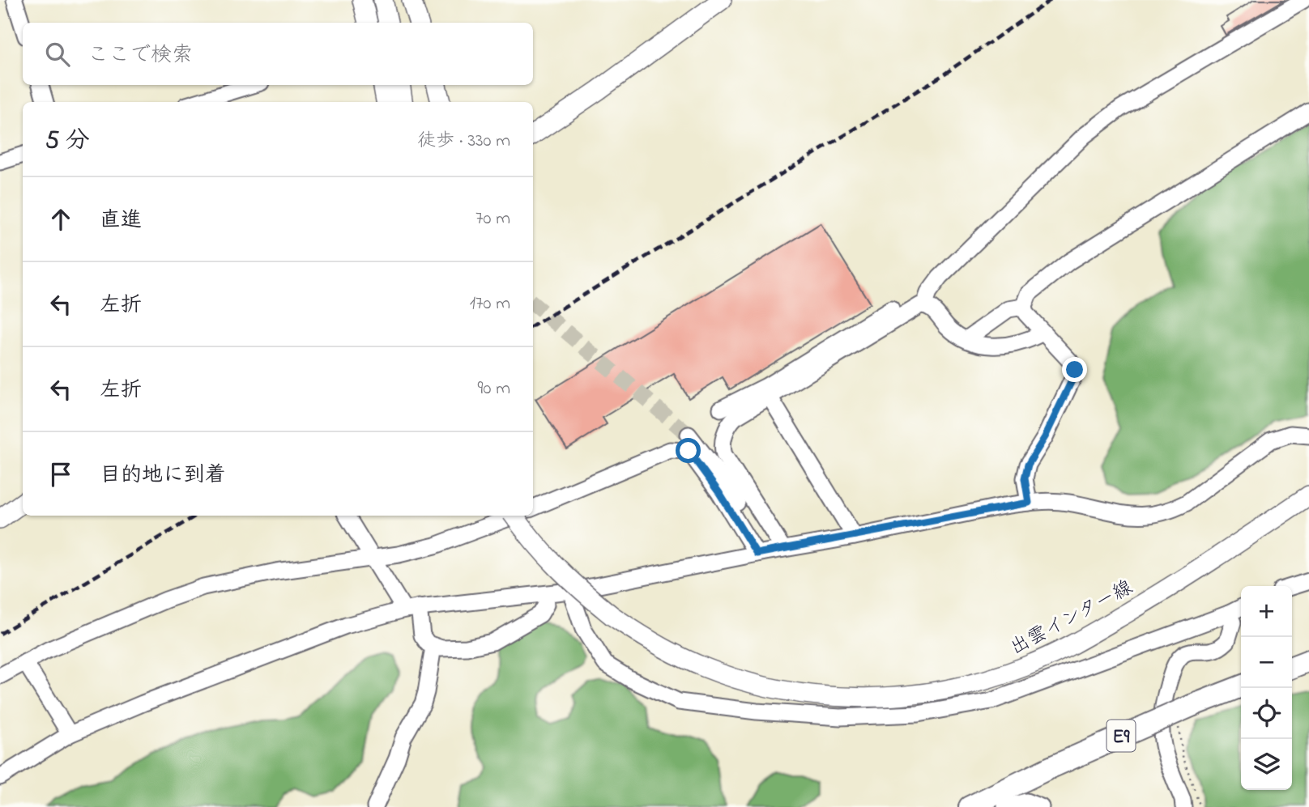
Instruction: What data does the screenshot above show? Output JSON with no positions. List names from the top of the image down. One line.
{"streets":{"highway":["E9"],"main road":["出雲インター線"]},"page":{"search":"ここで検索","heading":["5 分","徒歩 · 330 m"],"list":[["直進","70 m"],["左折","170 m"],["左折","90 m"],"目的地に到着"],"map_buttons":["+","−"]}}
